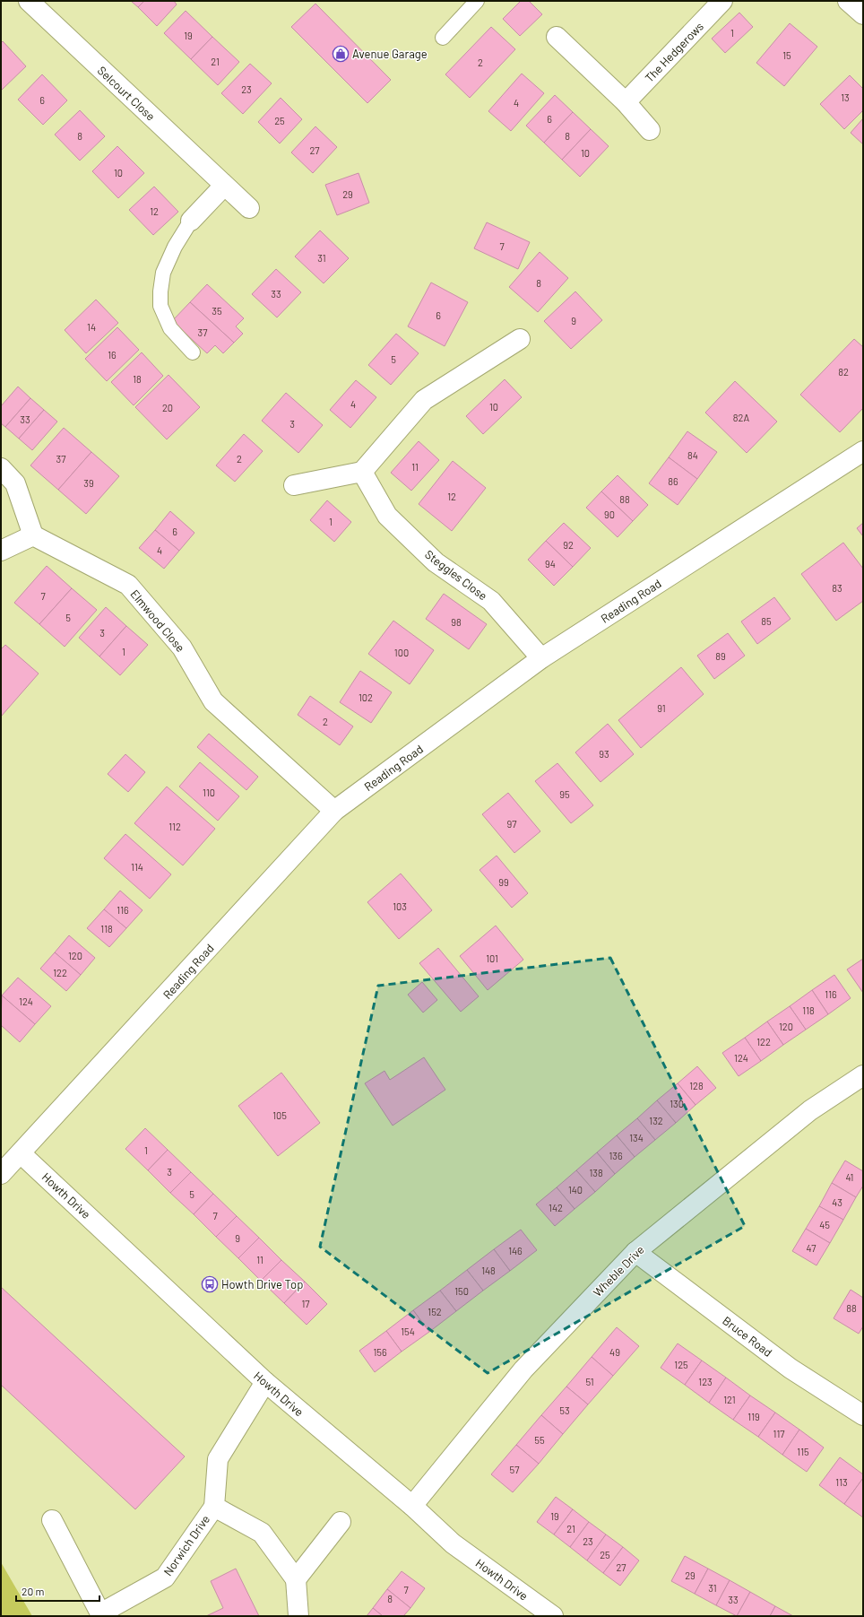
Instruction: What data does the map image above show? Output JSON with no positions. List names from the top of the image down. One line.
{"streets":{"street":["The Hedgerows","Selcourt Close","Steggles Close","Reading Road","Elmwood Close","Howth Drive","Wheble Drive","Bruce Road","Norwich Drive"]},"crossings":[["Steggles Close","Reading Road"],["Reading Road","Elmwood Close"],["Reading Road","Howth Drive"],["Howth Drive","Wheble Drive"],["Howth Drive","Norwich Drive"],["Wheble Drive","Bruce Road"]],"places":{"shop":["Avenue Garage"],"bus stop":["Howth Drive Top"]},"house_numbers":["1","19","15","21","2","23","13","6","4","6","25","8","8","27","10","10","29","12","7","31","8","33","35","6","9","14","37","16","5","82","18","4","10","20","82A","33","3","84","37","2","11","86","39","12","88","90","1","6","92","4","94","83","7","5","85","98","3","1","100","89","102","91","2","93","110","95","97","112","114","99","103","116","118","120","101","122","116","124","118","120","122","124","128","130","105","132","134","1","136","3","138","41","140","5","43","142","7","45","9","47","146","11","148","150","17","88","152","154","156","49","125","51","123","121","53","119","117","55","115","57","113","19","21","23","25","27","29","31","7","8","33"],"scale_bar":"20 m"}
